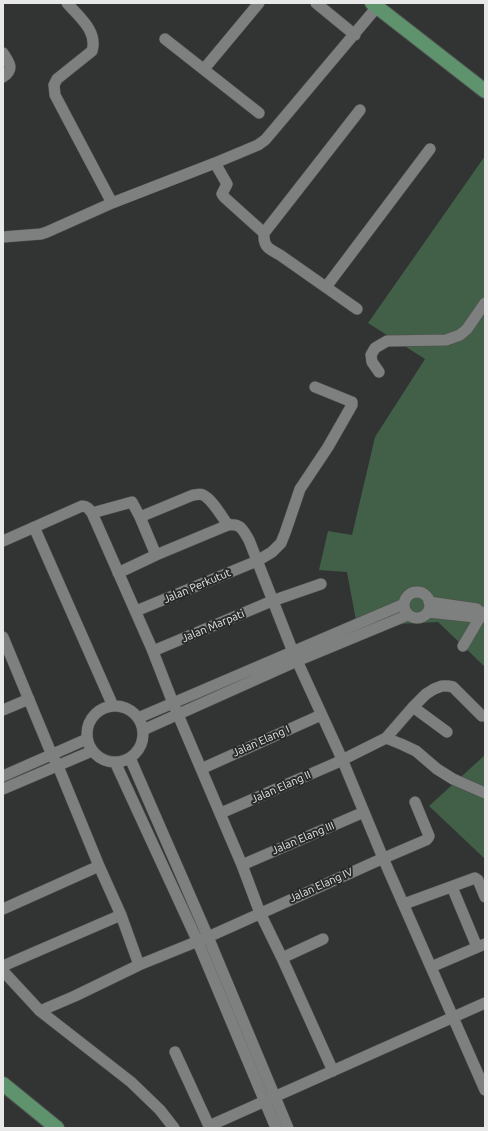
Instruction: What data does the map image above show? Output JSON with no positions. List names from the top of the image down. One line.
{"streets":{"street":["Jalan Perkutut","Jalan Marpati","Jalan Elang I","Jalan Elang II","Jalan Elang III","Jalan Elang IV"]}}
